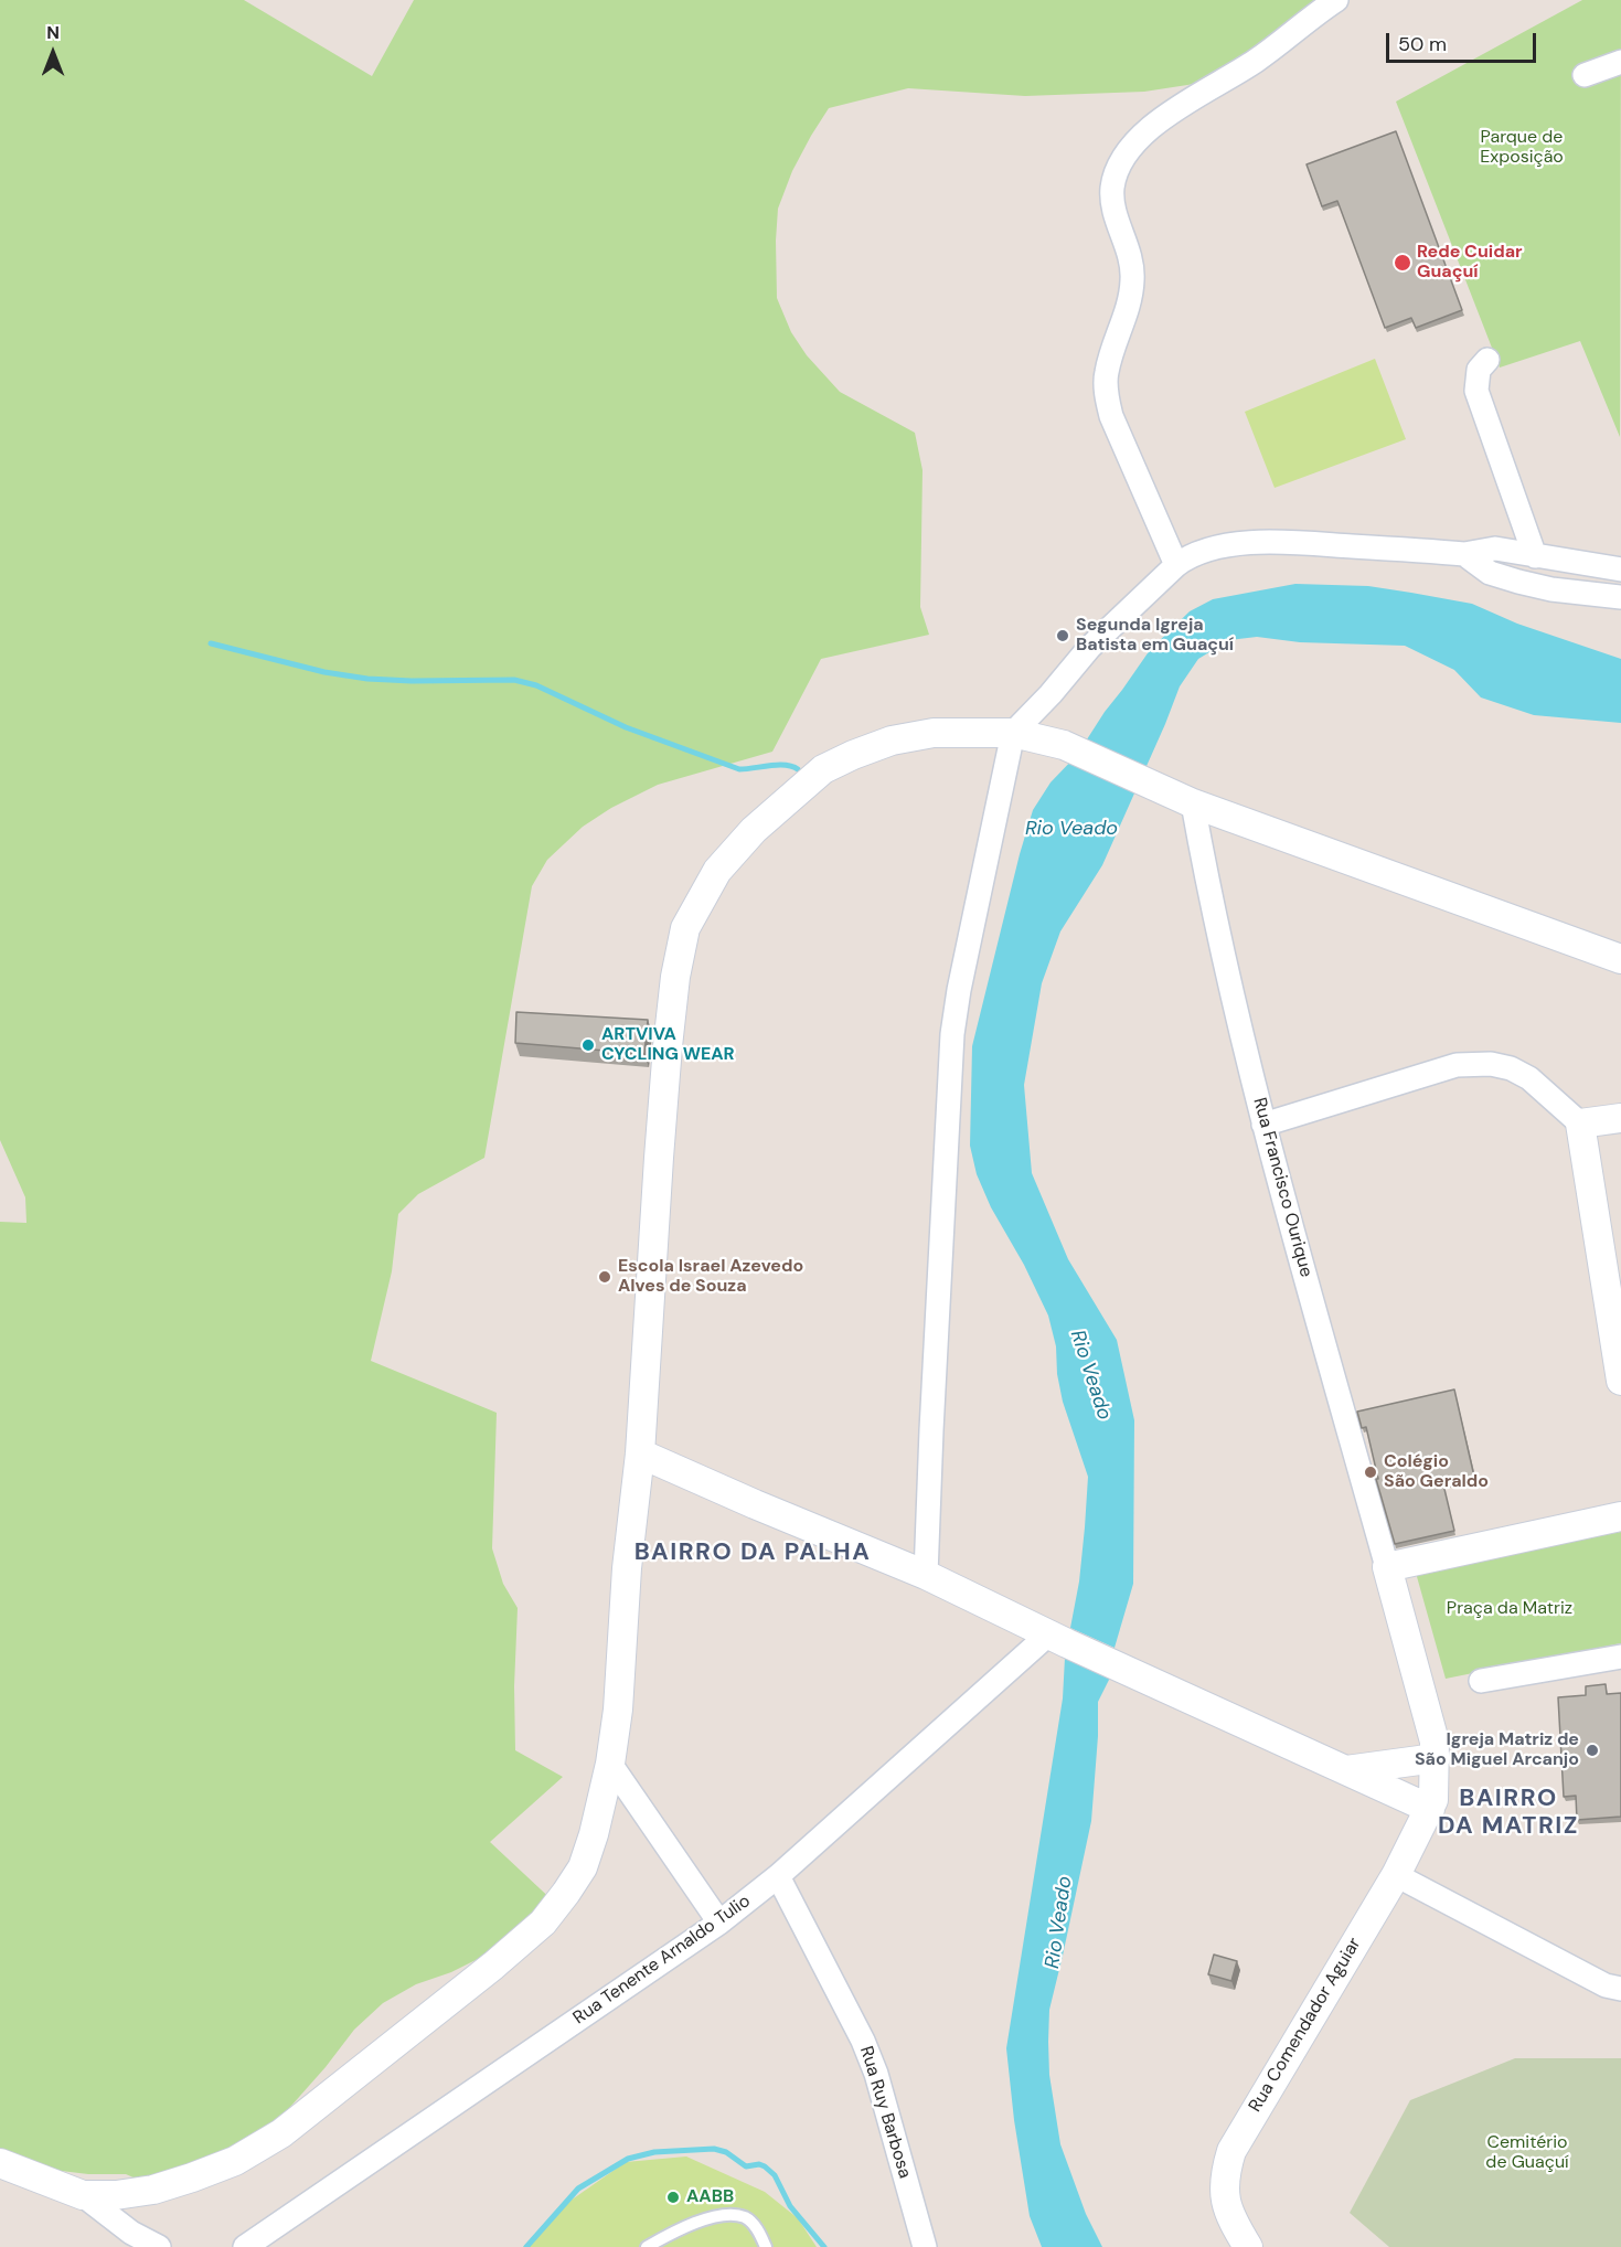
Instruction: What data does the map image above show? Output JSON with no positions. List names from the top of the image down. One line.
{"streets":{"street":["Rua Francisco Ourique","Rua Tenente Arnaldo Tulio","Rua Comendador Aguiar","Rua Ruy Barbosa"]},"crossings":[["Rua Tenente Arnaldo Tulio","Rua Ruy Barbosa"]],"districts":["BAIRRO DA PALHA","BAIRRO DA MATRIZ"],"water":["Rio Veado"],"parks":["Parque de Exposição","Praça da Matriz","Cemitério de Guaçuí"],"places":["Rede Cuidar Guaçuí","Segunda Igreja Batista em Guaçuí","ARTVIVA CYCLING WEAR","Escola Israel Azevedo Alves de Souza","Colégio São Geraldo","Igreja Matriz de São Miguel Arcanjo","AABB"],"scale_bar":"50 m","north":"top"}
